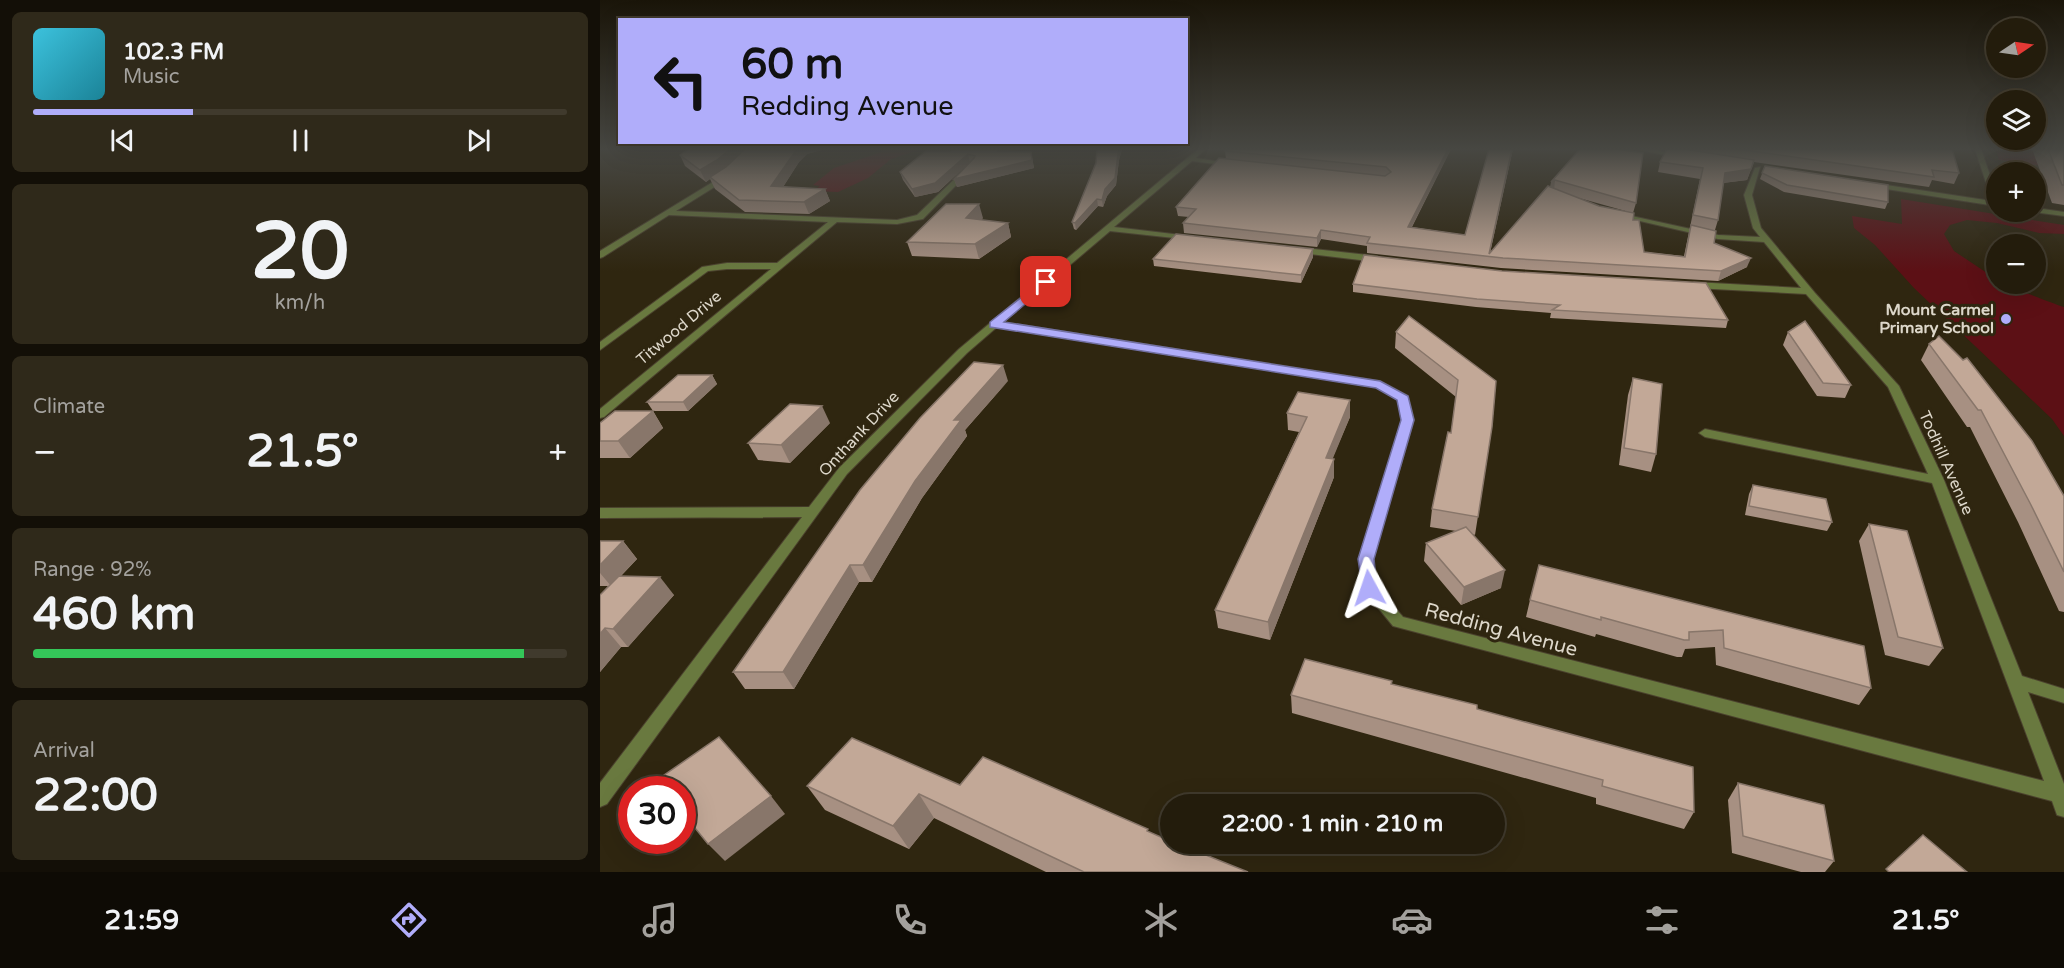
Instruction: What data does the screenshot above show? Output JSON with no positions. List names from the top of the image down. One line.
{"streets":{"street":["Titwood Drive","Onthank Drive","Todhill Avenue","Redding Avenue"]},"crossings":[["Onthank Drive","Redding Avenue"],["Todhill Avenue","Redding Avenue"]],"places":["Mount Carmel Primary School"],"north":"right","page":{"map_buttons":["+","−"],"turn":["60 m","Redding Avenue"],"song":["102.3 FM","Music"],"tile":[["20","km/h"],"Climate",["Range · 92%","460 km"],["Arrival","22:00"]],"heat":["−","21.5°","+"],"limit":"30","trip":"22:00 · 1 min · 210 m","tabs":["21:59","21.5°"]}}
